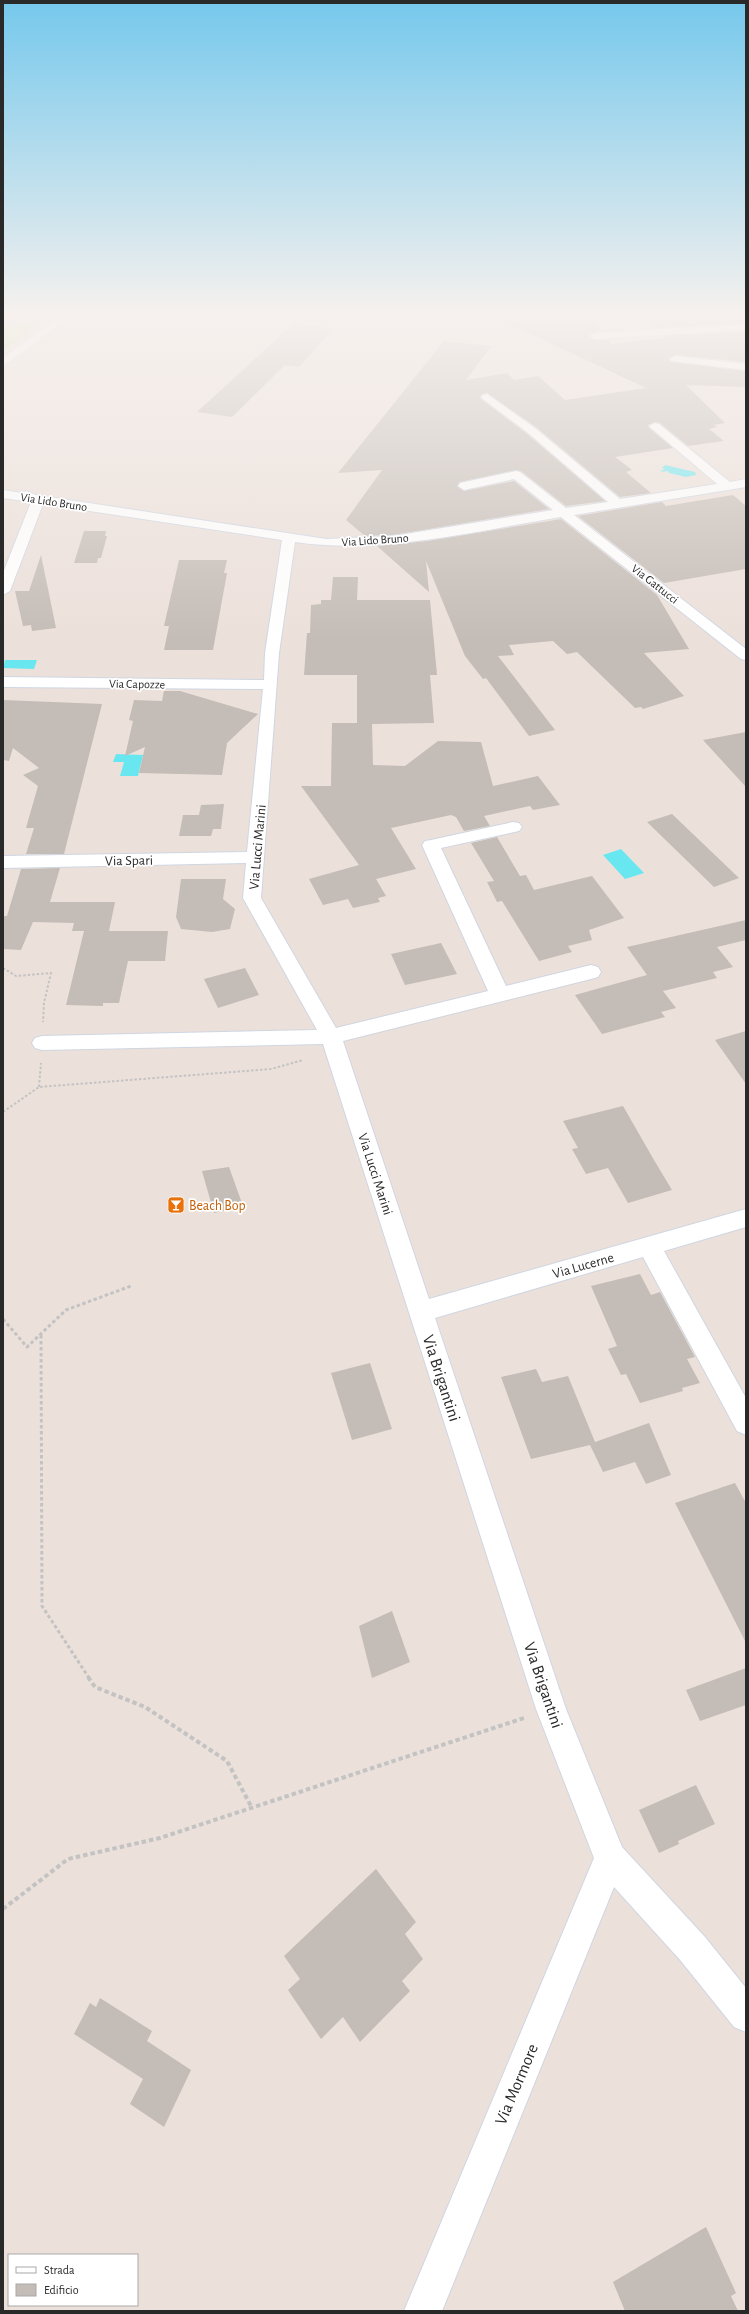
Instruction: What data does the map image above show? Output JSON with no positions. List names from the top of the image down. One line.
{"streets":{"street":["Via Lido Bruno","Via Gattucci","Via Capozze","Via Lucci Marini","Via Spari","Via Lucerne","Via Brigantini","Via Mormore"]},"crossings":[["Via Lido Bruno","Via Gattucci"],["Via Lido Bruno","Via Lucci Marini"],["Via Capozze","Via Lucci Marini"],["Via Lucci Marini","Via Spari"],["Via Lucci Marini","Via Lucerne"],["Via Lucci Marini","Via Brigantini"],["Via Lucerne","Via Brigantini"],["Via Brigantini","Via Mormore"]],"places":{"bar":["Beach Bop"]},"legend":["Strada","Edificio"]}
